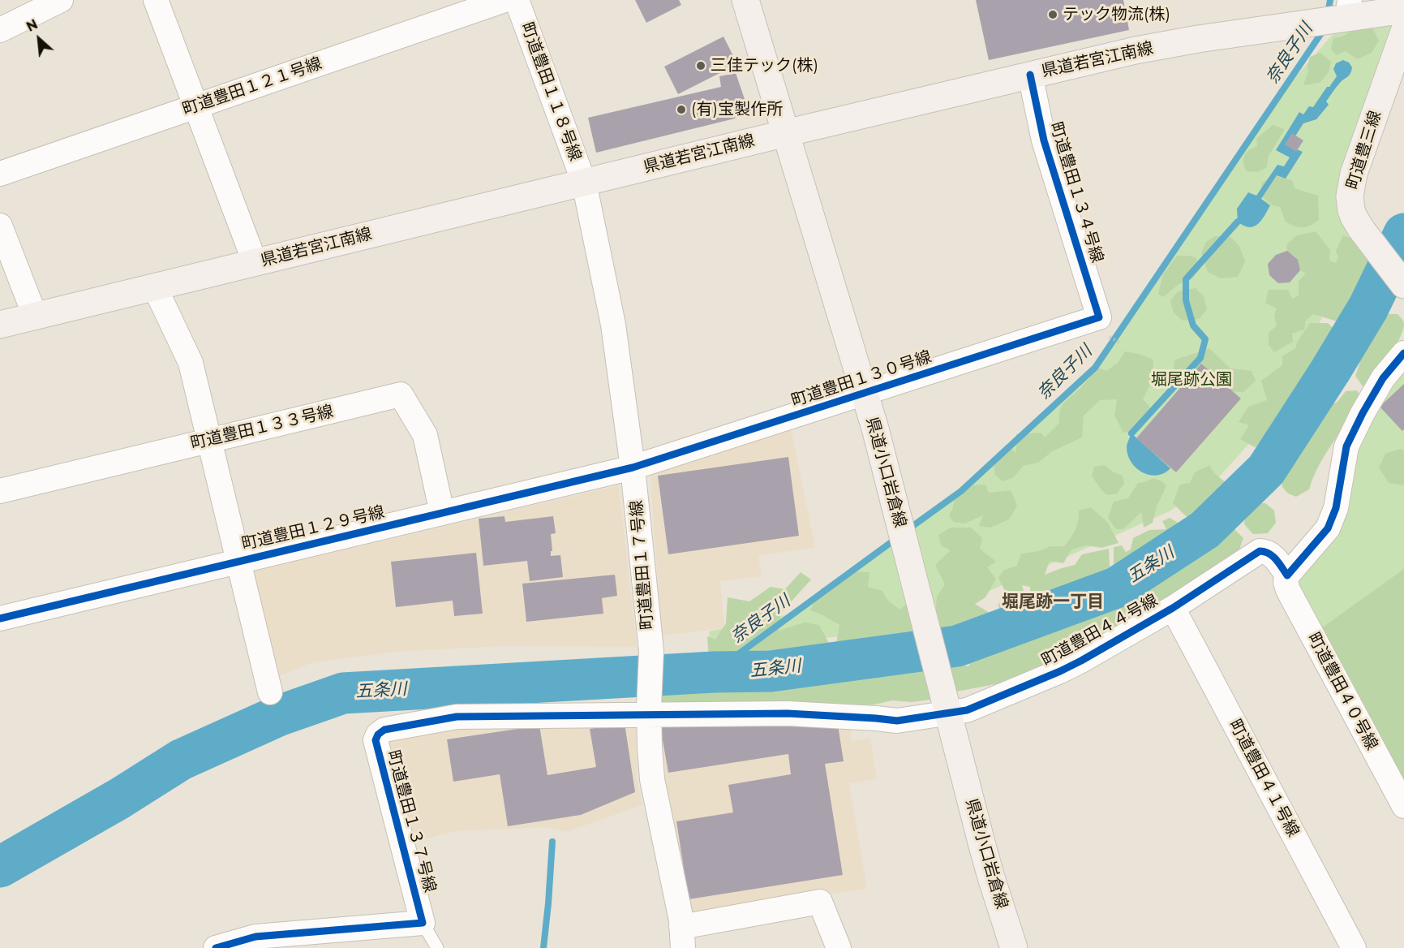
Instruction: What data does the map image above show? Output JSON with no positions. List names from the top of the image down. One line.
{"streets":{"main road":["県道若宮江南線","町道豊三線","県道小口岩倉線"],"street":["町道豊田１２１号線","町道豊田１１８号線","町道豊田１３４号線","町道豊田１３０号線","町道豊田１３３号線","町道豊田１２９号線","町道豊田１７号線","町道豊田４４号線","町道豊田４０号線","町道豊田４１号線","町道豊田１３７号線"]},"crossings":[["県道若宮江南線","町道豊田１１８号線"],["県道若宮江南線","町道豊田１３４号線"],["県道若宮江南線","県道小口岩倉線"],["県道若宮江南線","町道豊田１７号線"],["町道豊田１１８号線","町道豊田１７号線"],["町道豊田１３４号線","町道豊田１３０号線"],["町道豊田１３０号線","県道小口岩倉線"],["町道豊田１３０号線","町道豊田１２９号線"],["町道豊田１３０号線","町道豊田１７号線"],["町道豊田１３３号線","町道豊田１２９号線"],["県道小口岩倉線","町道豊田４４号線"],["町道豊田１２９号線","町道豊田１７号線"],["町道豊田１７号線","町道豊田４４号線"],["町道豊田１７号線","町道豊田１３７号線"],["町道豊田４４号線","町道豊田４０号線"],["町道豊田４４号線","町道豊田４１号線"],["町道豊田４４号線","町道豊田１３７号線"]],"districts":["堀尾跡一丁目"],"water":["奈良子川","五条川"],"parks":["堀尾跡公園"],"places":["テック物流(株)","三佳テック(株)","(有)宝製作所"],"north":"top left"}
